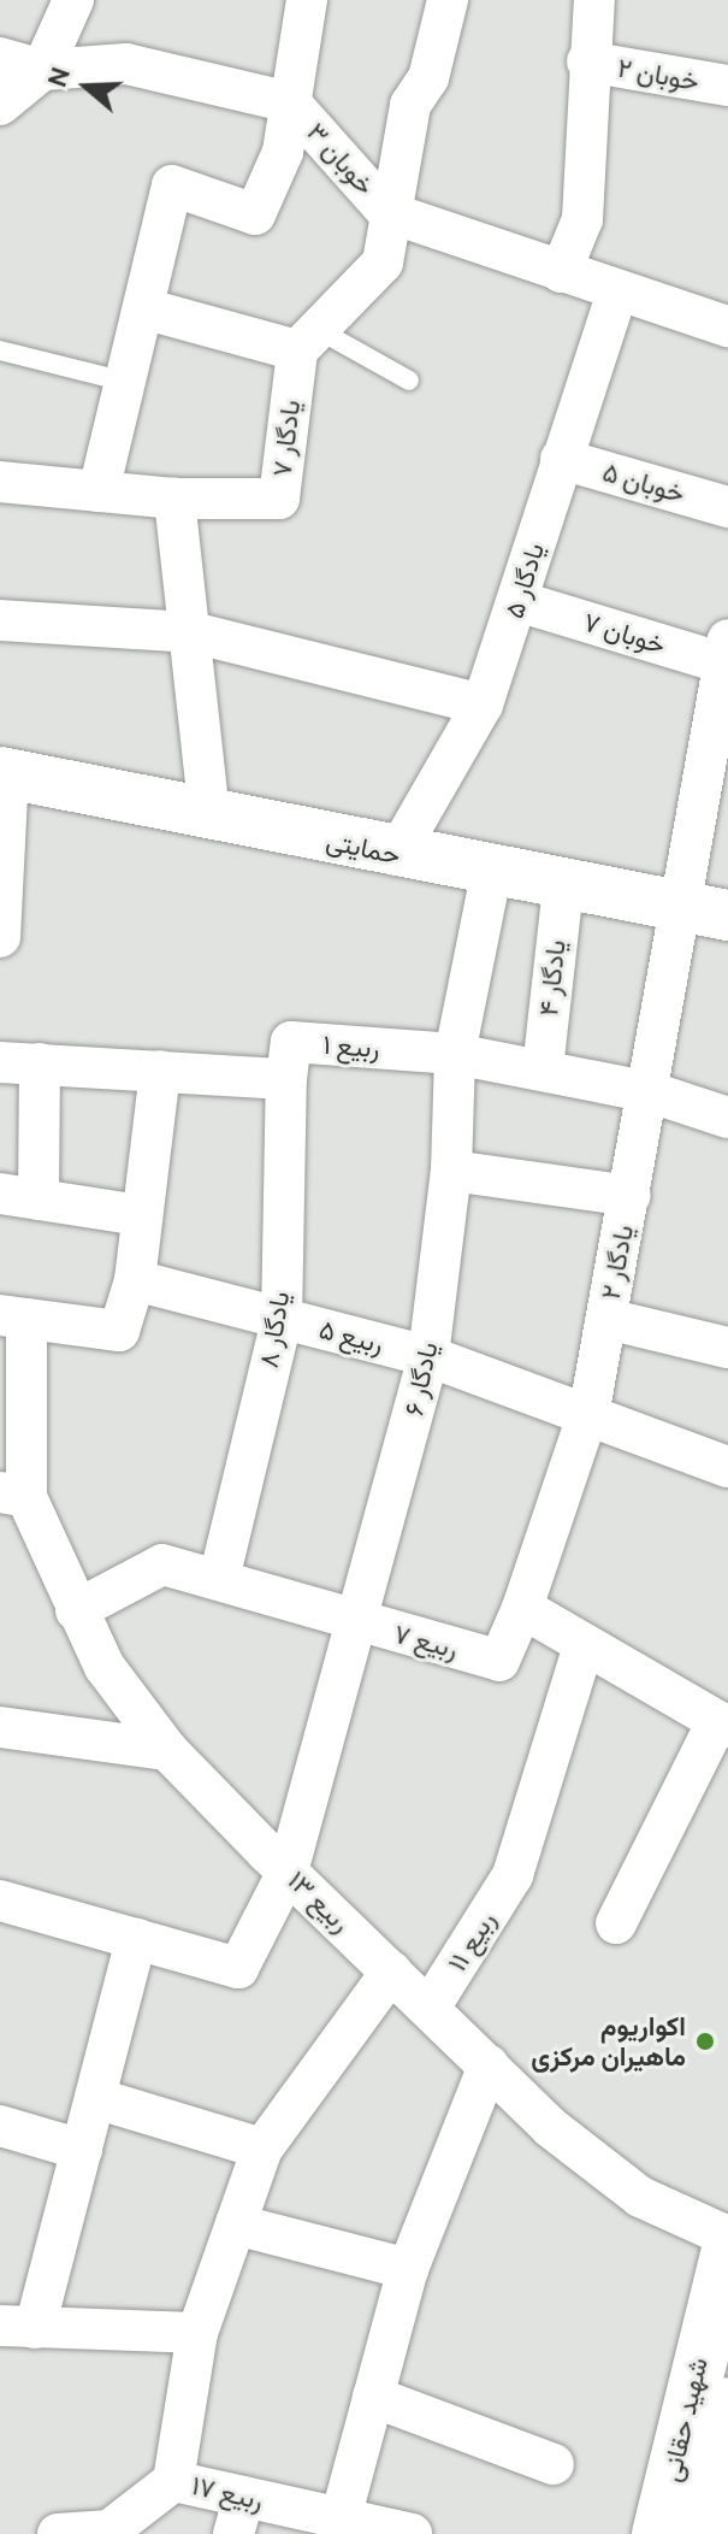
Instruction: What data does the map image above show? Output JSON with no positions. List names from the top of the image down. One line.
{"streets":{"main road":["شهید حقانی"],"street":["خوبان ۲","خوبان ۳","یادگار ۷","خوبان ۵","یادگار ۵","خوبان ۷","حمایتی","یادگار ۴","ربیع ۱","یادگار ۲","یادگار ۸","ربیع ۵","یادگار ۶","ربیع ۷","ربیع ۱۳","ربیع ۱۱","ربیع ۱۷"]},"crossings":[["خوبان ۳","یادگار ۵"],["خوبان ۵","یادگار ۵"],["یادگار ۵","خوبان ۷"],["یادگار ۵","حمایتی"],["خوبان ۷","یادگار ۲"],["حمایتی","یادگار ۴"],["حمایتی","یادگار ۲"],["حمایتی","یادگار ۶"],["یادگار ۴","ربیع ۱"],["ربیع ۱","یادگار ۲"],["ربیع ۱","یادگار ۸"],["ربیع ۱","یادگار ۶"],["یادگار ۲","ربیع ۵"],["یادگار ۲","ربیع ۷"],["یادگار ۸","ربیع ۵"],["یادگار ۸","ربیع ۷"],["ربیع ۵","یادگار ۶"],["یادگار ۶","ربیع ۷"],["یادگار ۶","ربیع ۱۳"],["ربیع ۷","ربیع ۱۳"],["ربیع ۱۳","ربیع ۱۱"]],"places":["اکواریوم ماهیران مرکزی"],"north":"left"}
